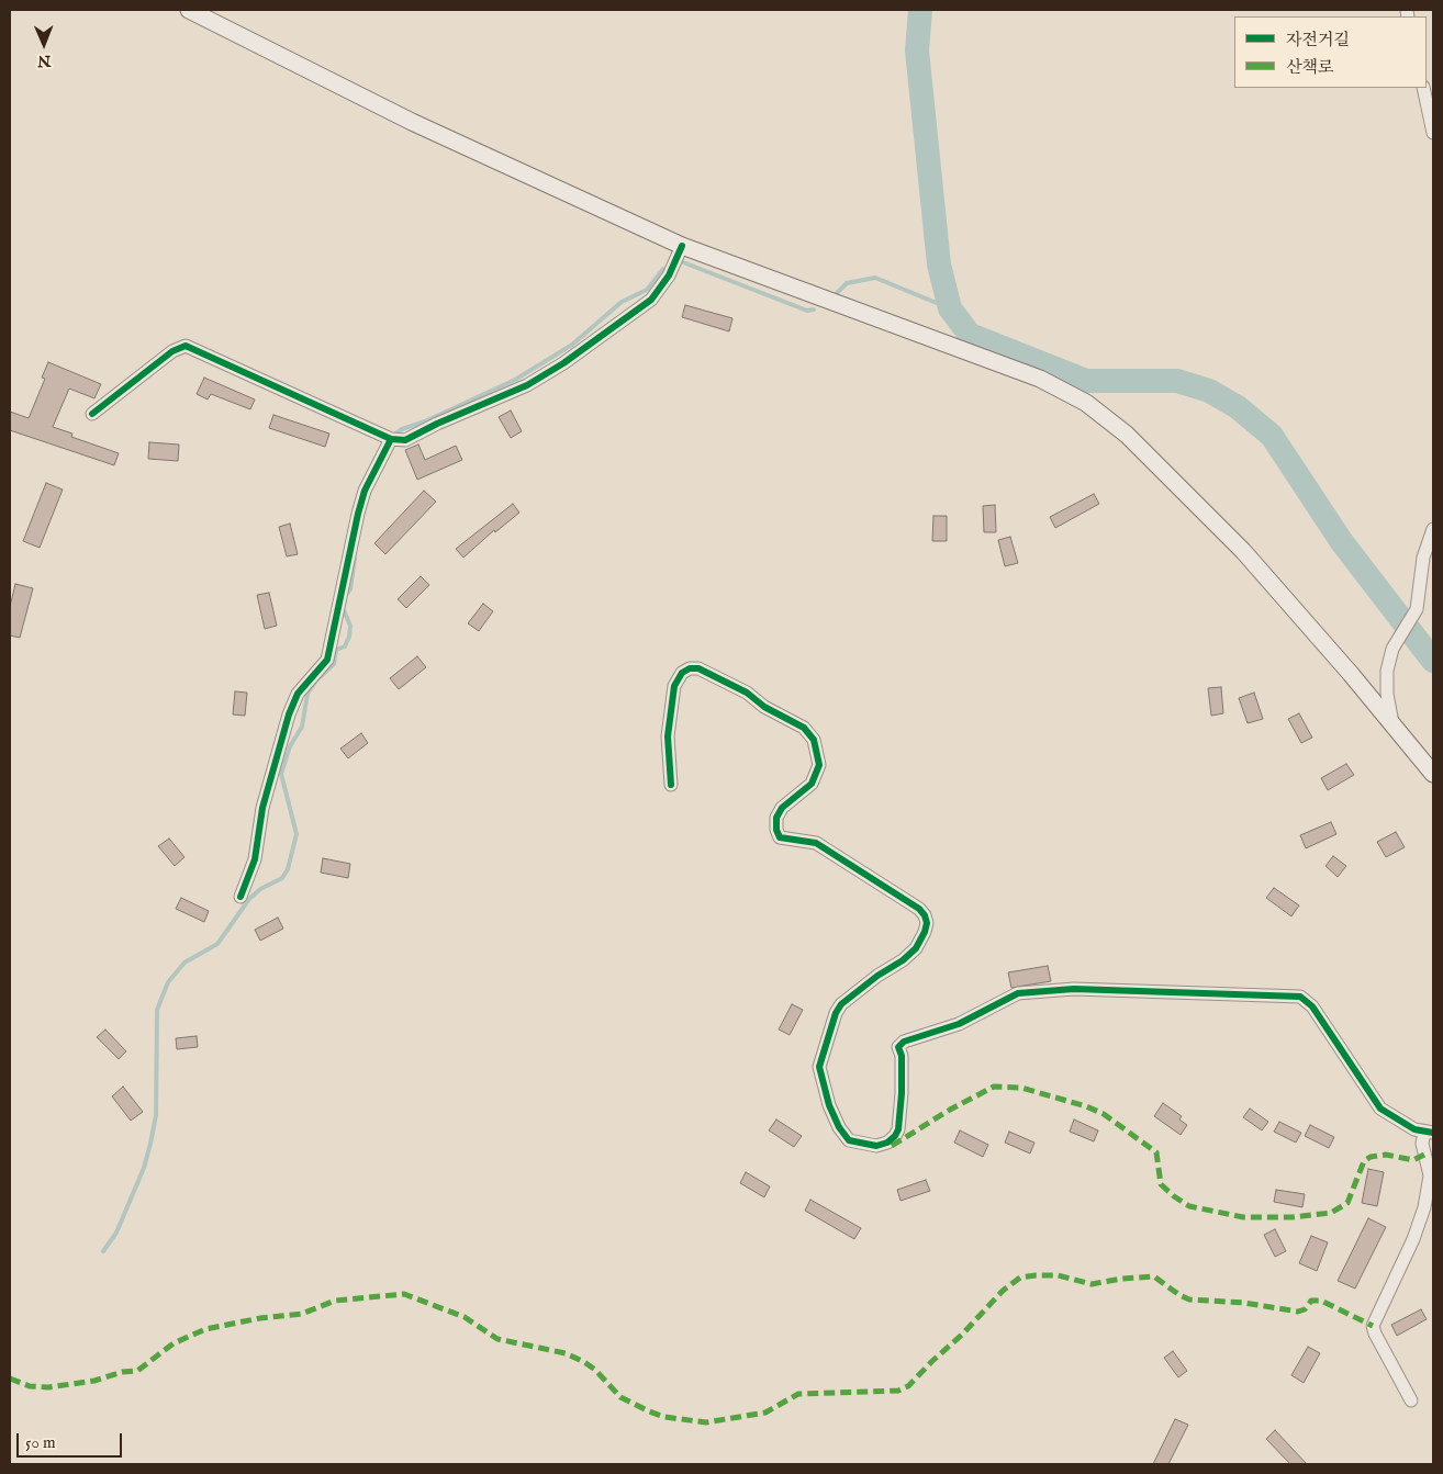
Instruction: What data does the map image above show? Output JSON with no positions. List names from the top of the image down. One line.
{"legend":["자전거길","산책로"],"scale_bar":"50 m","north":"bottom"}
